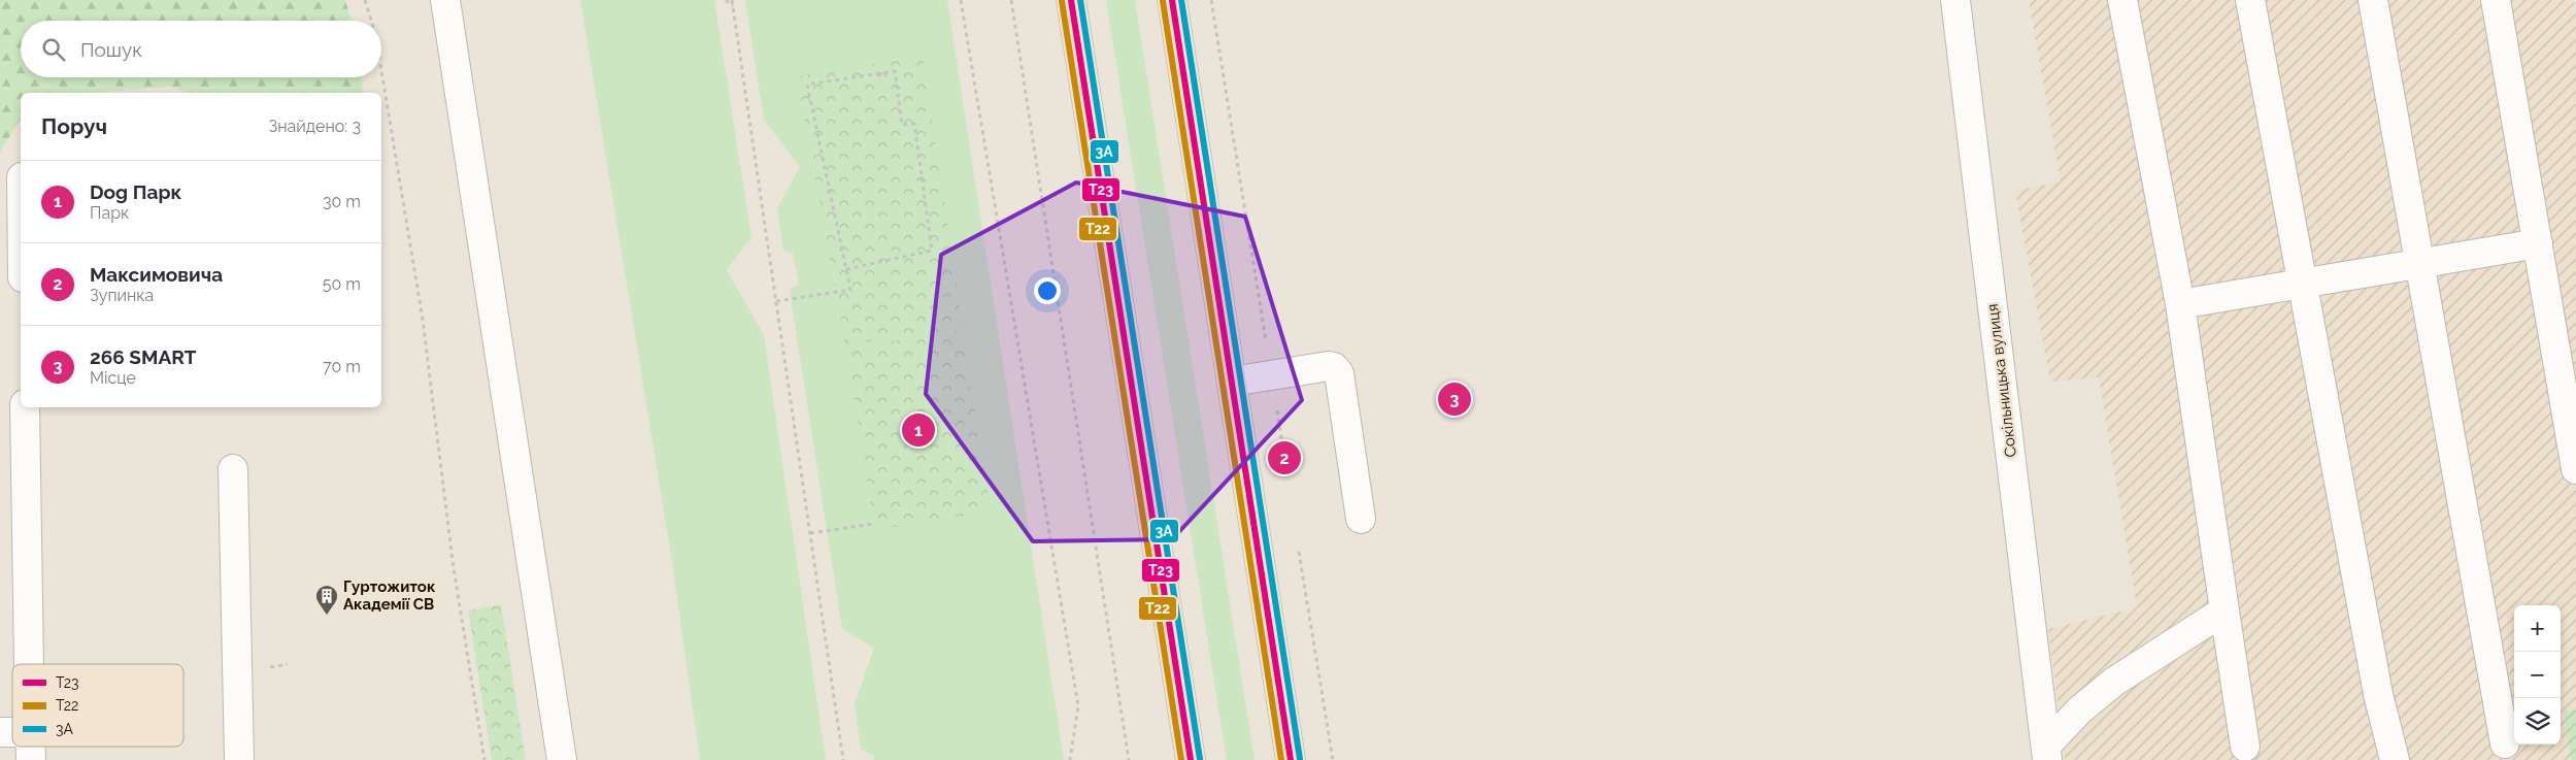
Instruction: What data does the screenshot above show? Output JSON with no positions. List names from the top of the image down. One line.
{"streets":{"street":["Сокільницька вулиця"]},"places":{"building":["Гуртожиток Академії СВ"]},"lines":["transit line Т23","transit line 3А","transit line Т22"],"legend":["Т23","Т22","3А"],"page":{"search":"Пошук","heading":["Поруч","Знайдено: 3"],"list":[{"mark":"1","name":"Dog Парк","note":"Парк","value":"30 m"},{"mark":"2","name":"Максимовича","note":"Зупинка","value":"50 m"},{"mark":"3","name":"266 SMART","note":"Місце","value":"70 m"}],"pins":["3","1","2"],"map_buttons":["+","−"]}}
